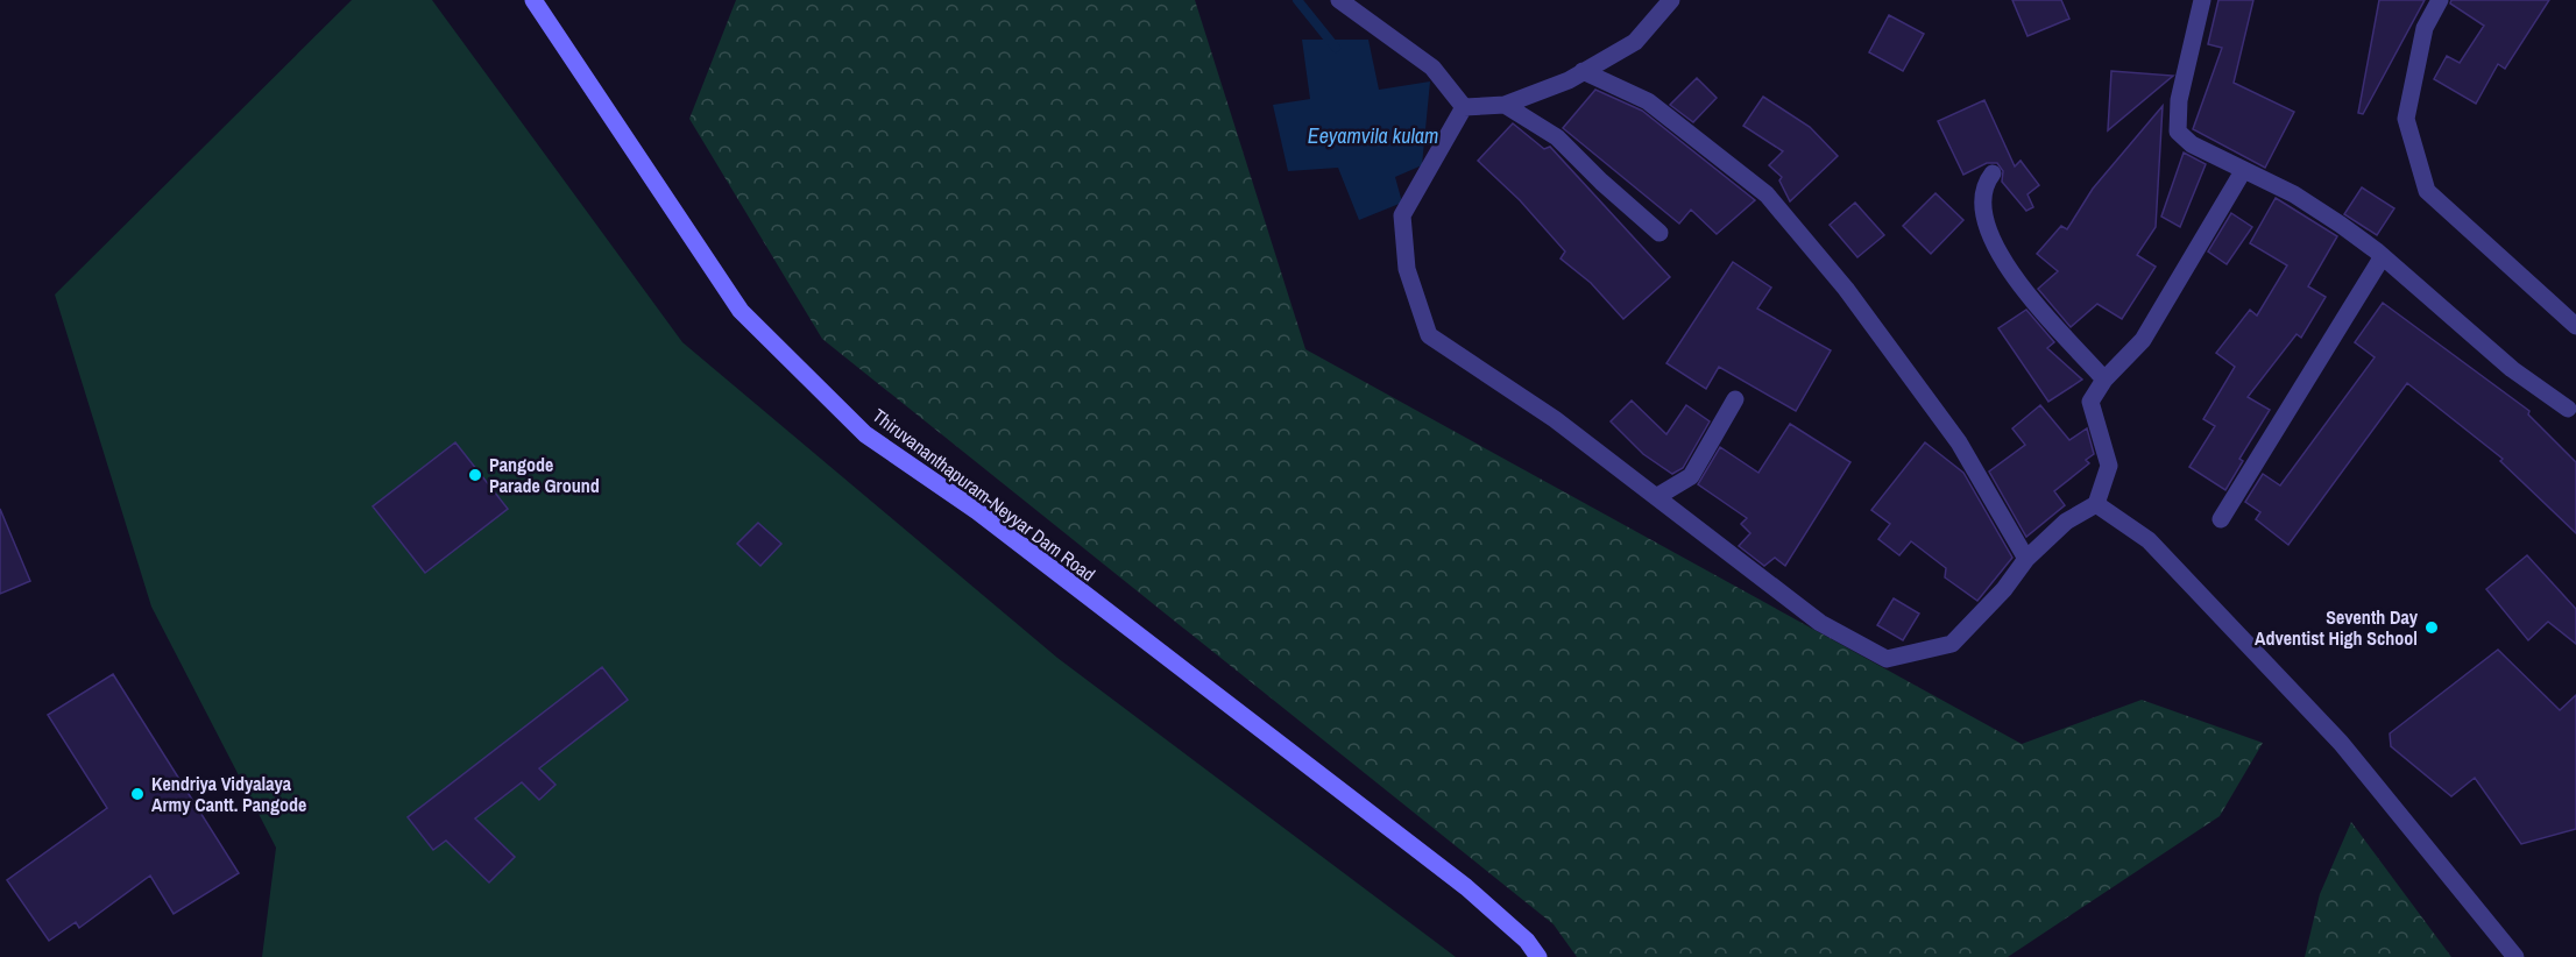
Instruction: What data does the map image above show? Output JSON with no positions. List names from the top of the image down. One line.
{"streets":{"main road":["Thiruvananthapuram-Neyyar Dam Road"]},"water":["Eeyamvila kulam"],"places":["Pangode Parade Ground","Seventh Day Adventist High School","Kendriya Vidyalaya Army Cantt. Pangode"]}
